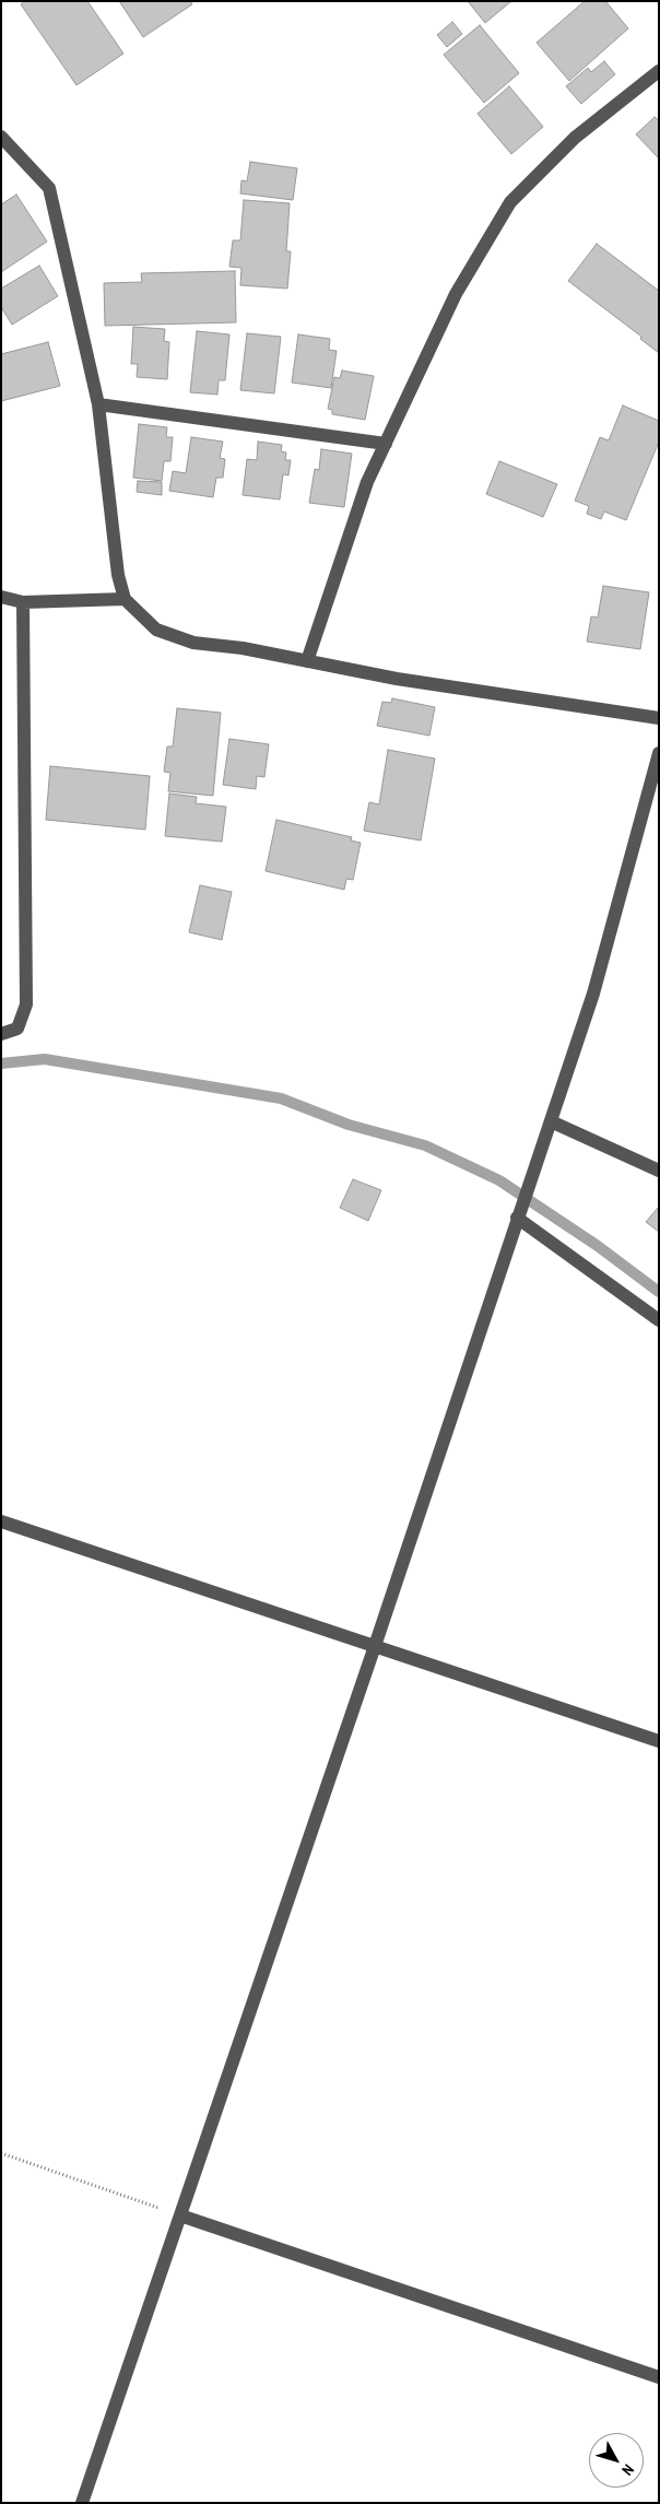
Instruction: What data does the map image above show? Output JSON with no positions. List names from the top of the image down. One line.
{"north":"bottom right"}
